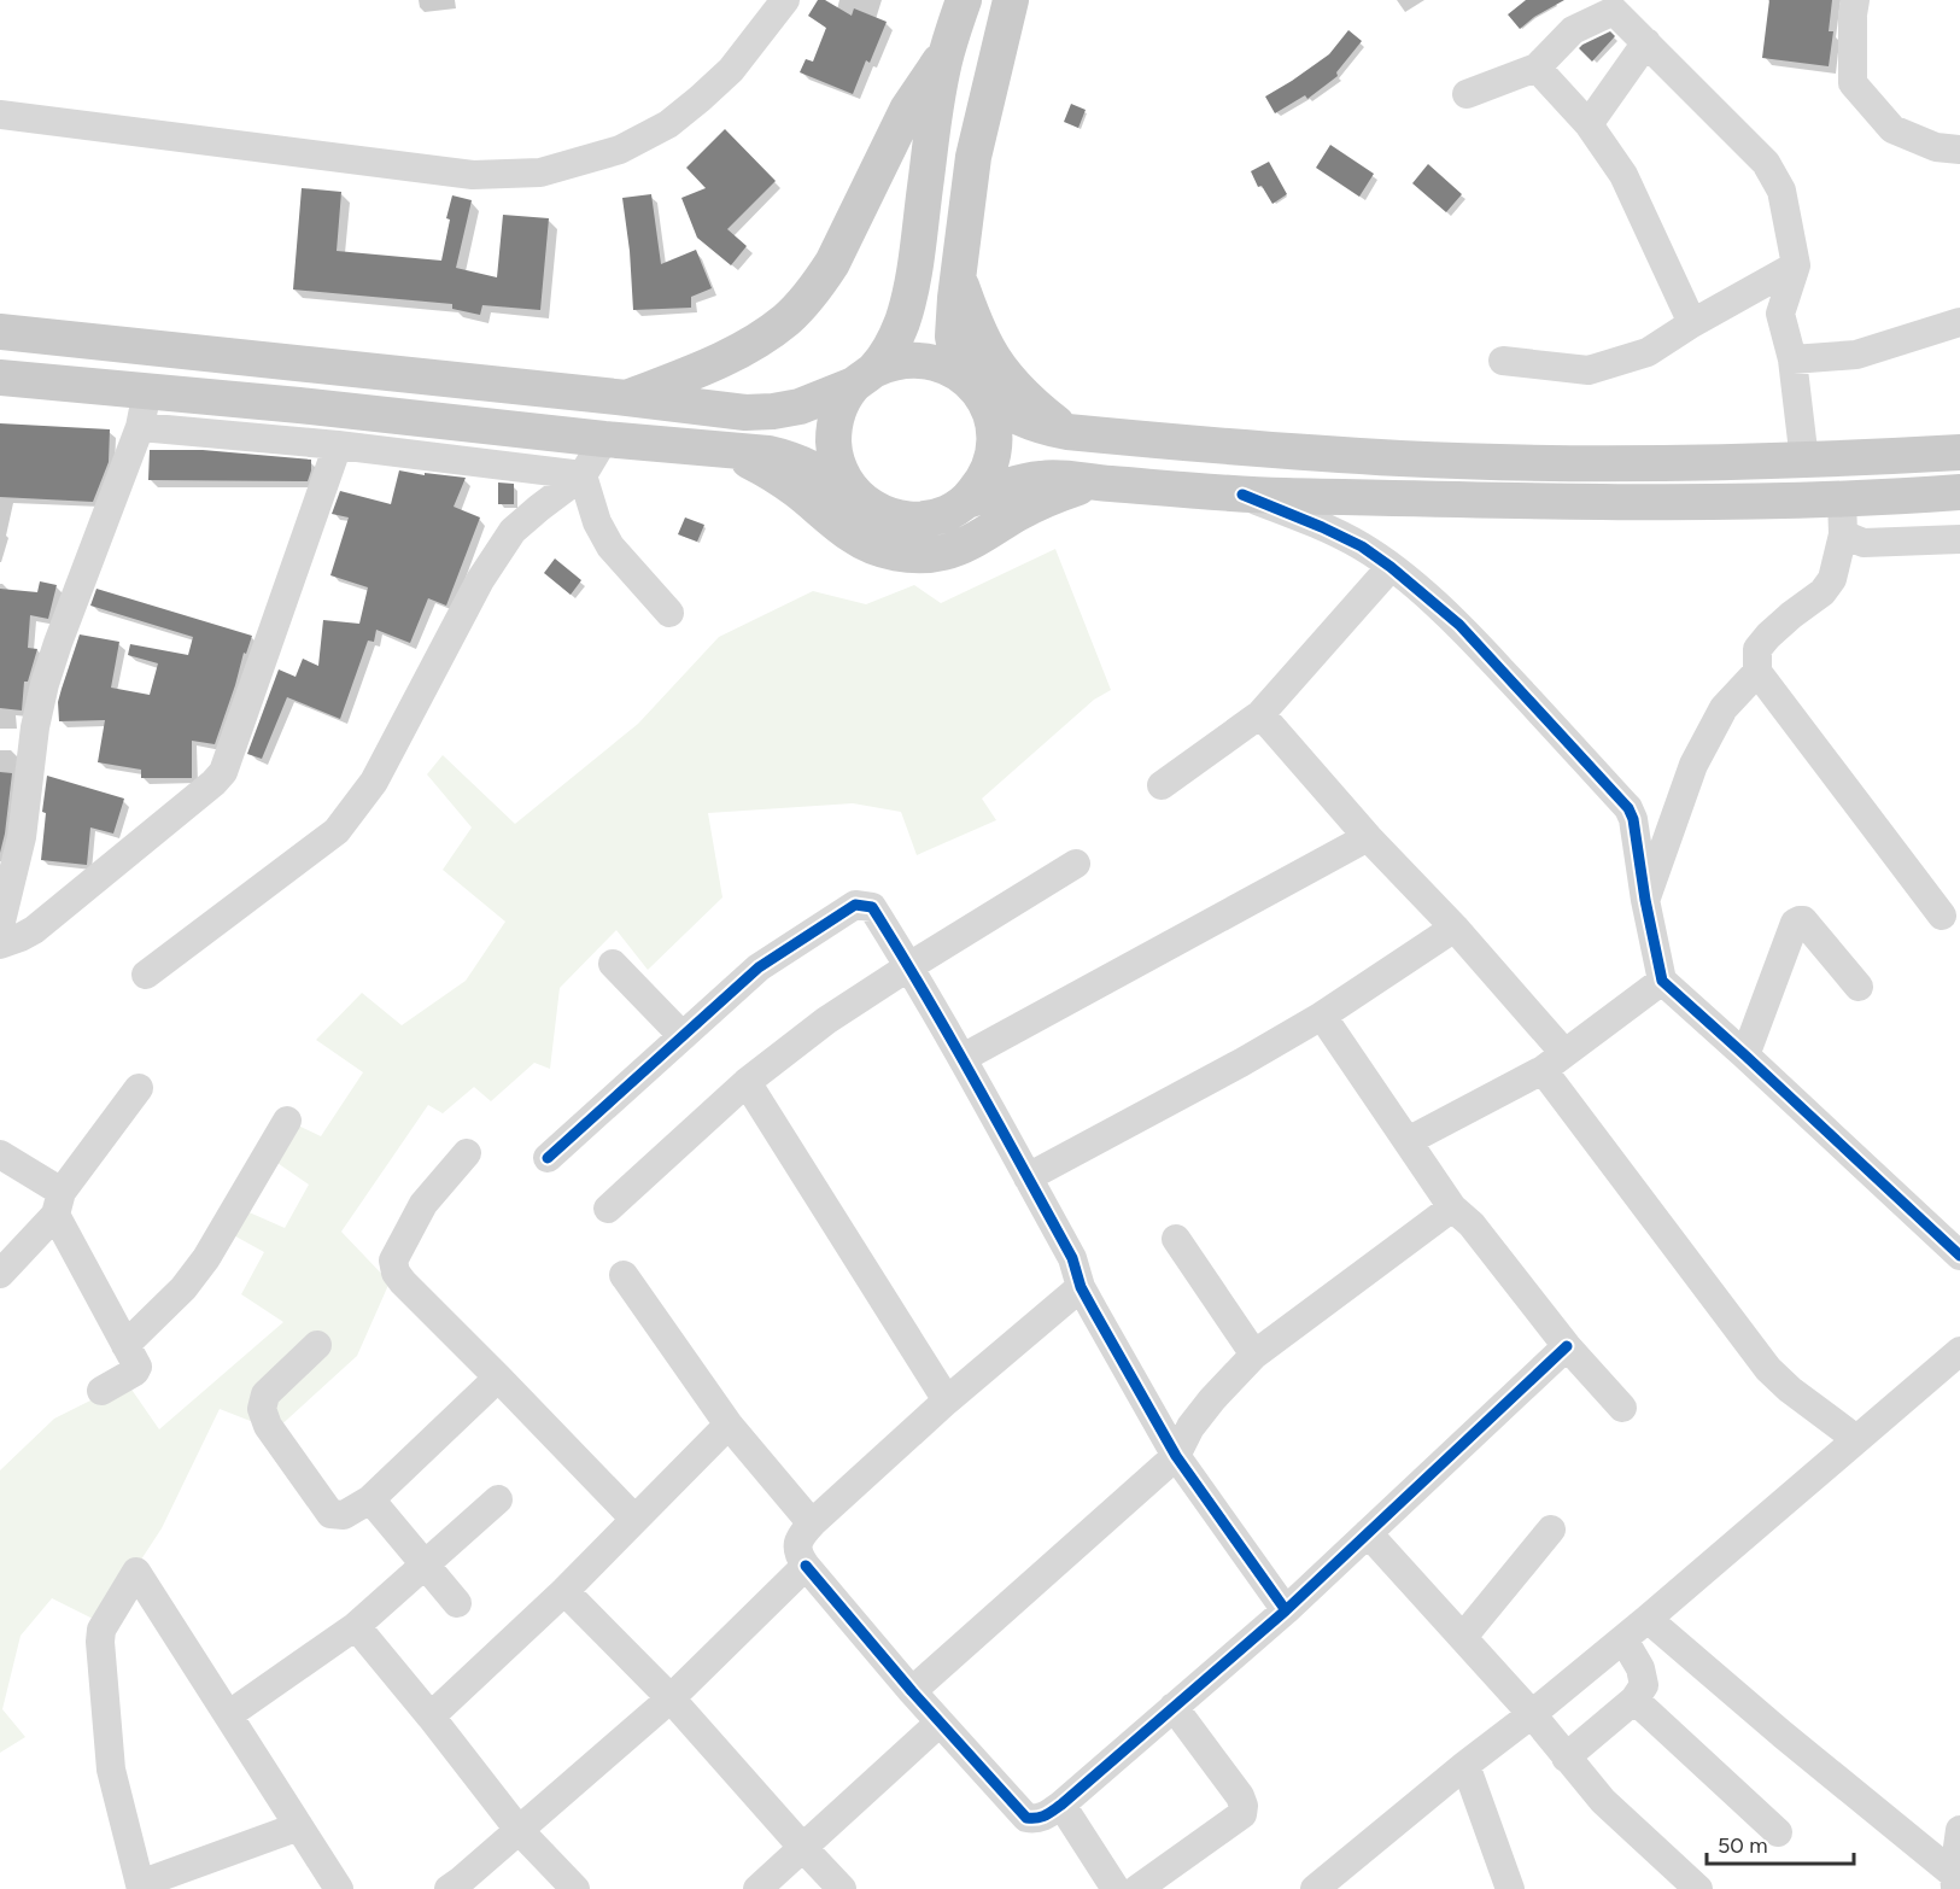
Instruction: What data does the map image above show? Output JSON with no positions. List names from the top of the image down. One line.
{"scale_bar":"50 m"}
